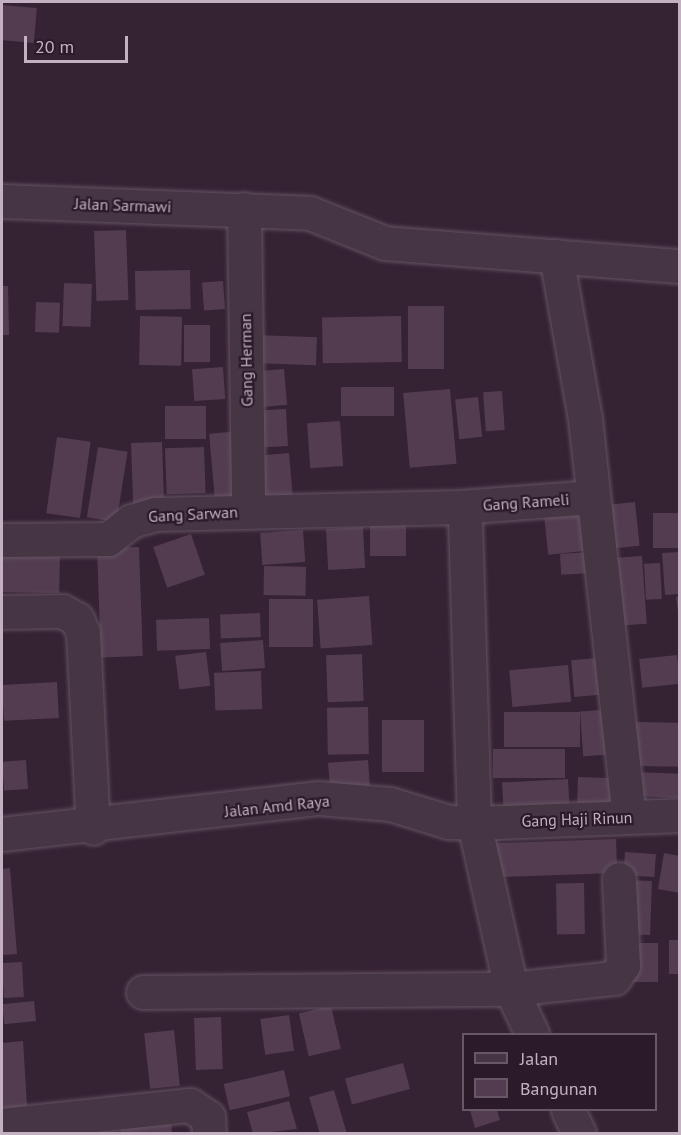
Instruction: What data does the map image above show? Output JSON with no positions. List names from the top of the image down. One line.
{"streets":{"street":["Jalan Sarmawi","Gang Herman","Gang Rameli","Gang Sarwan","Jalan Amd Raya","Gang Haji Rinun"]},"crossings":[["Jalan Sarmawi","Gang Herman"],["Gang Herman","Gang Rameli"],["Gang Herman","Gang Sarwan"],["Gang Rameli","Gang Sarwan"],["Jalan Amd Raya","Gang Haji Rinun"]],"legend":["Jalan","Bangunan"],"scale_bar":"20 m"}
